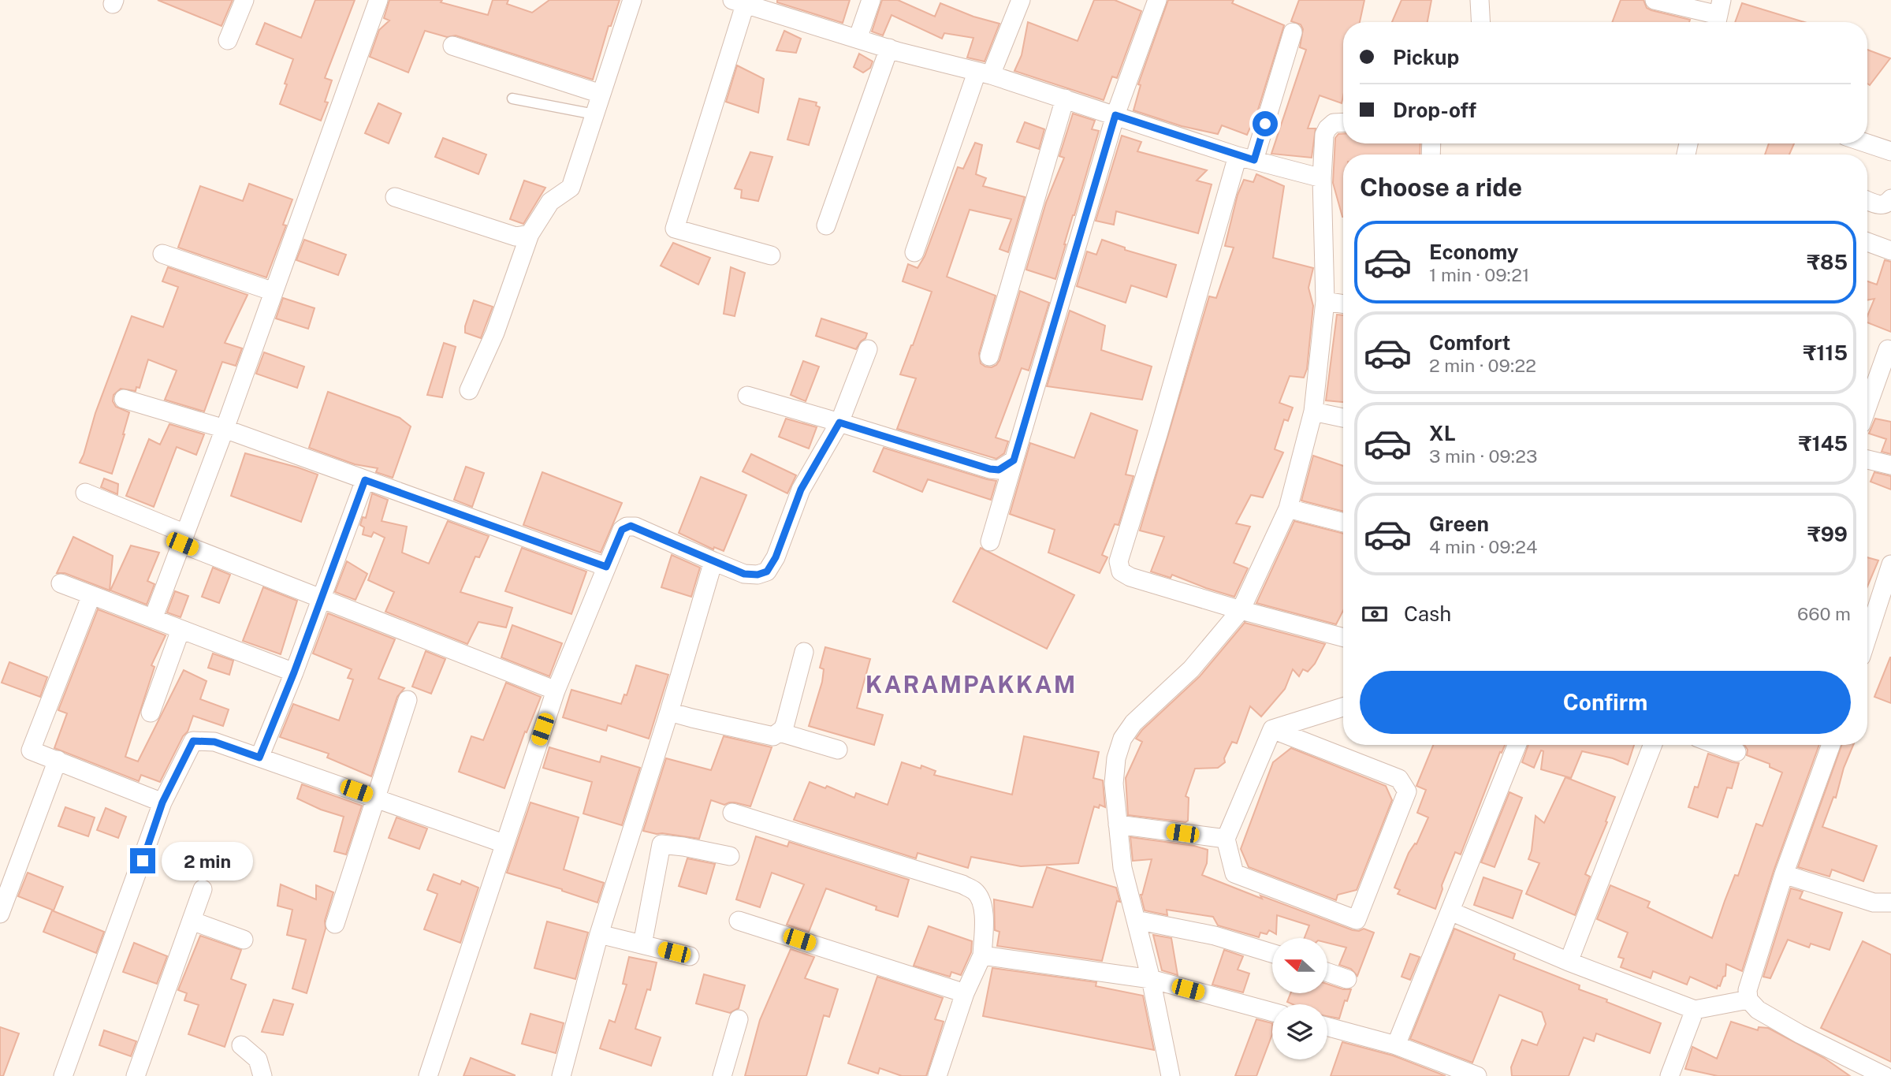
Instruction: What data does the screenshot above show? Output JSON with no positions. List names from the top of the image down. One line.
{"districts":["KARAMPAKKAM"],"north":"left","page":{"banner":["Pickup","Drop-off"],"heading":"Choose a ride","list":[{"name":"Economy","note":"1 min · 09:21","value":"₹85"},{"name":"Comfort","note":"2 min · 09:22","value":"₹115"},{"name":"XL","note":"3 min · 09:23","value":"₹145"},{"name":"Green","note":"4 min · 09:24","value":"₹99"}],"pay":["Cash","660 m"],"buttons":"Confirm","bubble":"2 min"}}
